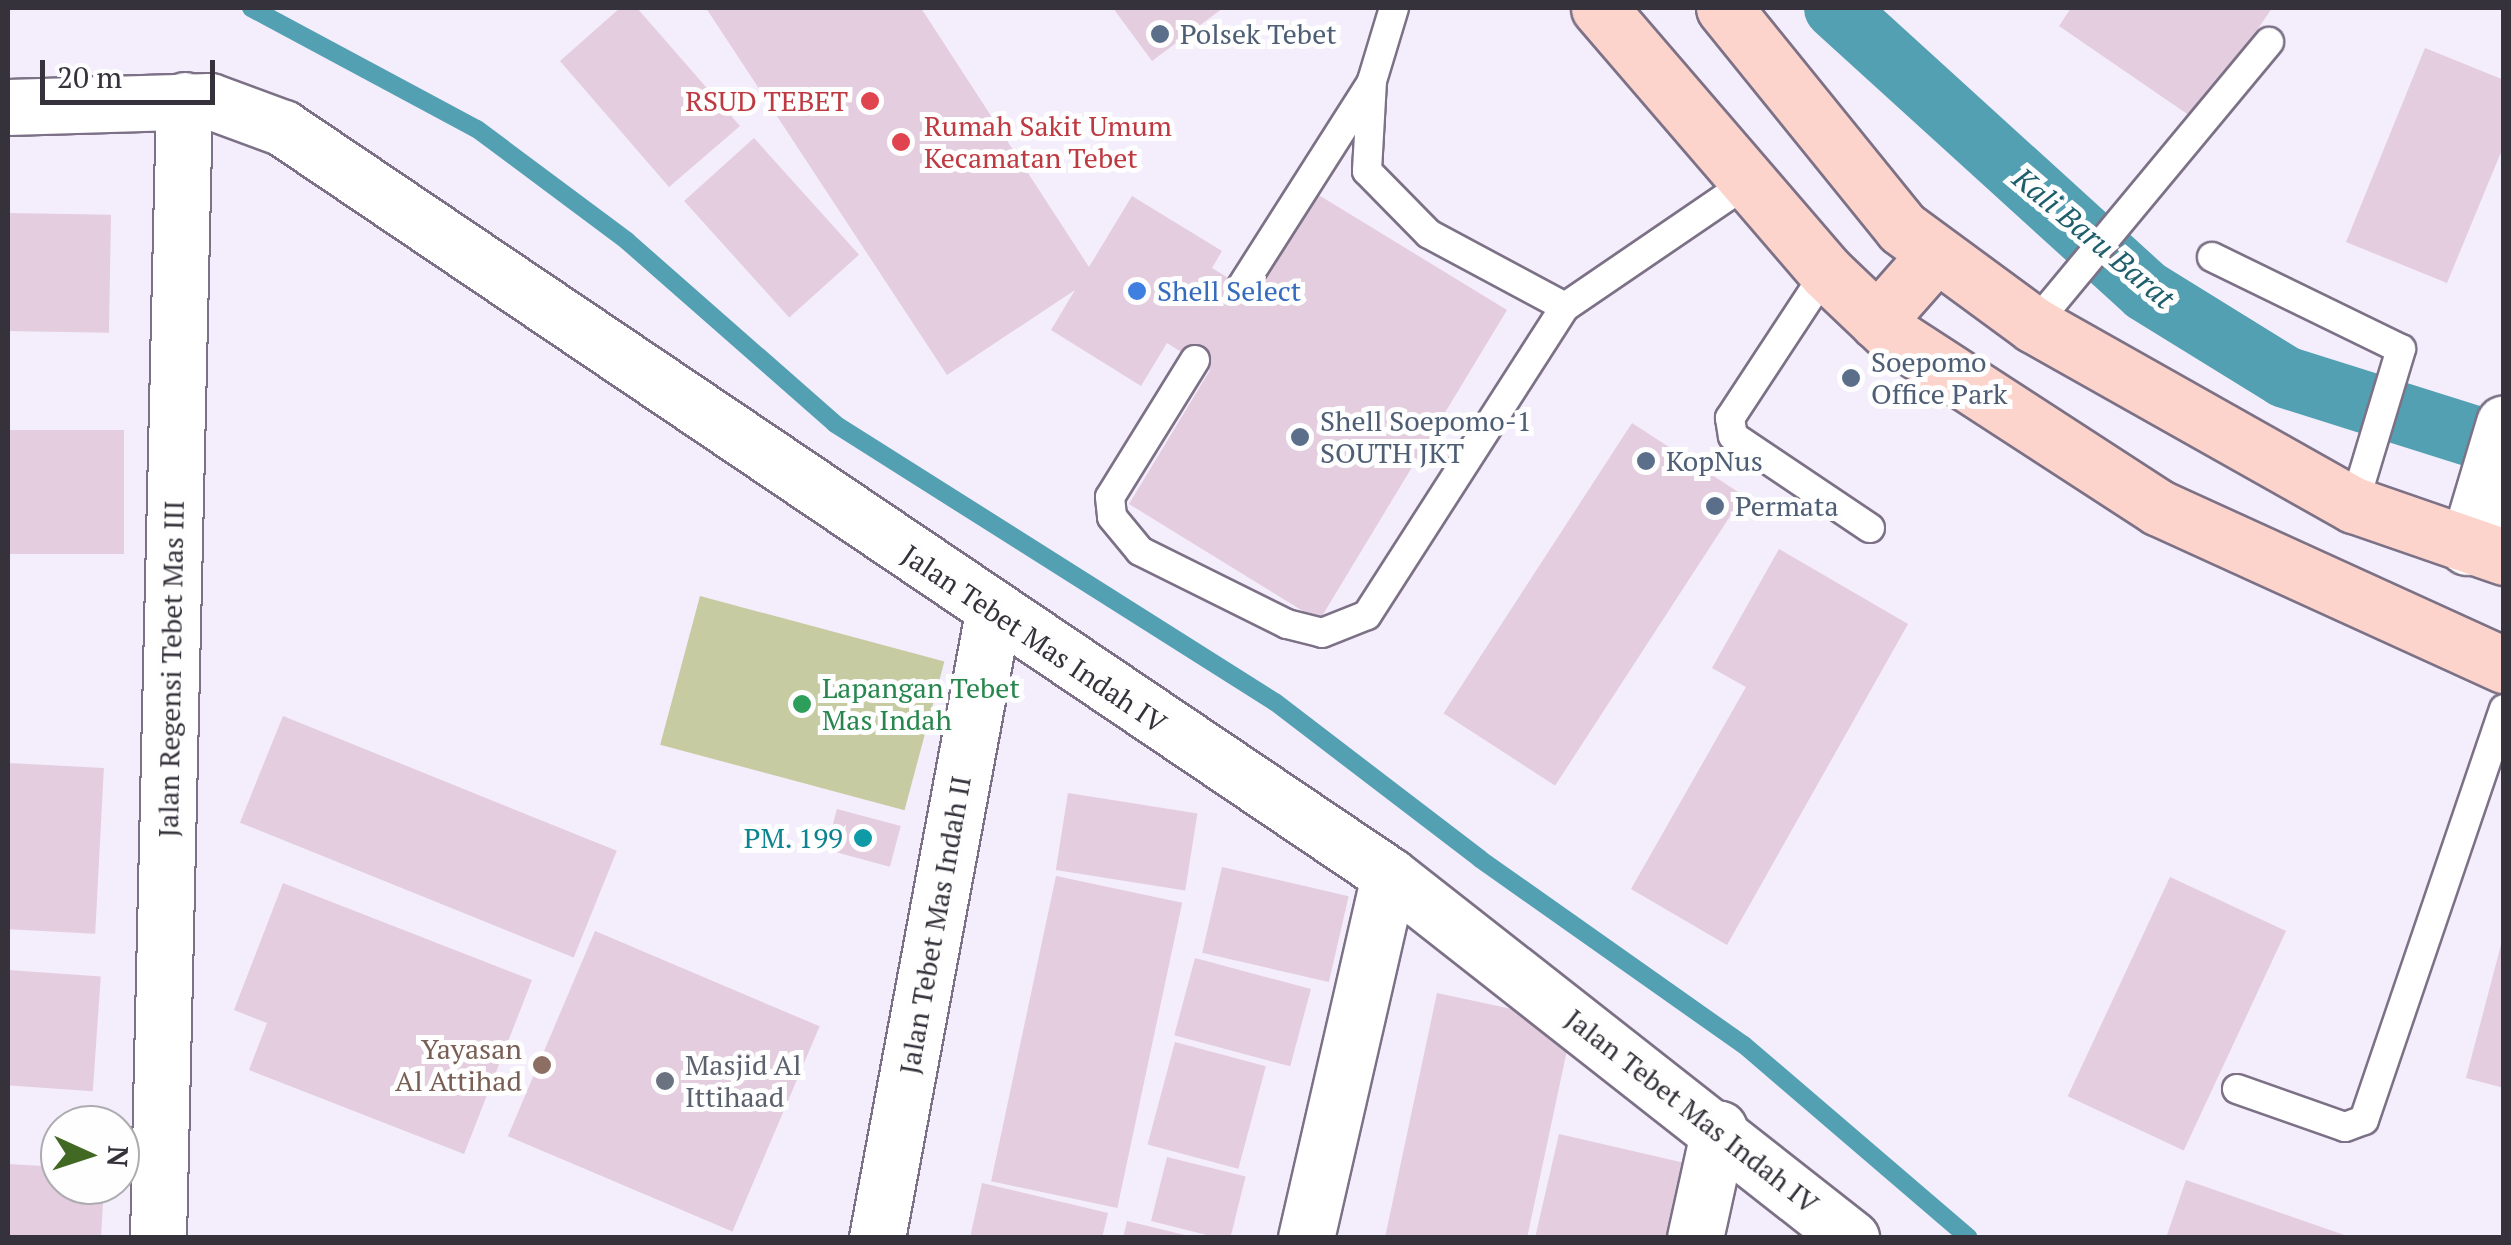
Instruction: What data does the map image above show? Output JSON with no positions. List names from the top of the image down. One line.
{"streets":{"street":["Jalan Tebet Mas Indah IV","Jalan Regensi Tebet Mas III","Jalan Tebet Mas Indah II"]},"crossings":[["Jalan Tebet Mas Indah IV","Jalan Regensi Tebet Mas III"],["Jalan Tebet Mas Indah IV","Jalan Tebet Mas Indah II"]],"water":["Kali Baru Barat"],"places":["Polsek Tebet","RSUD TEBET","Rumah Sakit Umum Kecamatan Tebet","Shell Select","Soepomo Office Park","Shell Soepomo-1 SOUTH JKT","KopNus","Permata","Lapangan Tebet Mas Indah","PM. 199","Yayasan Al Attihad","Masjid Al Ittihaad"],"scale_bar":"20 m","north":"right"}
